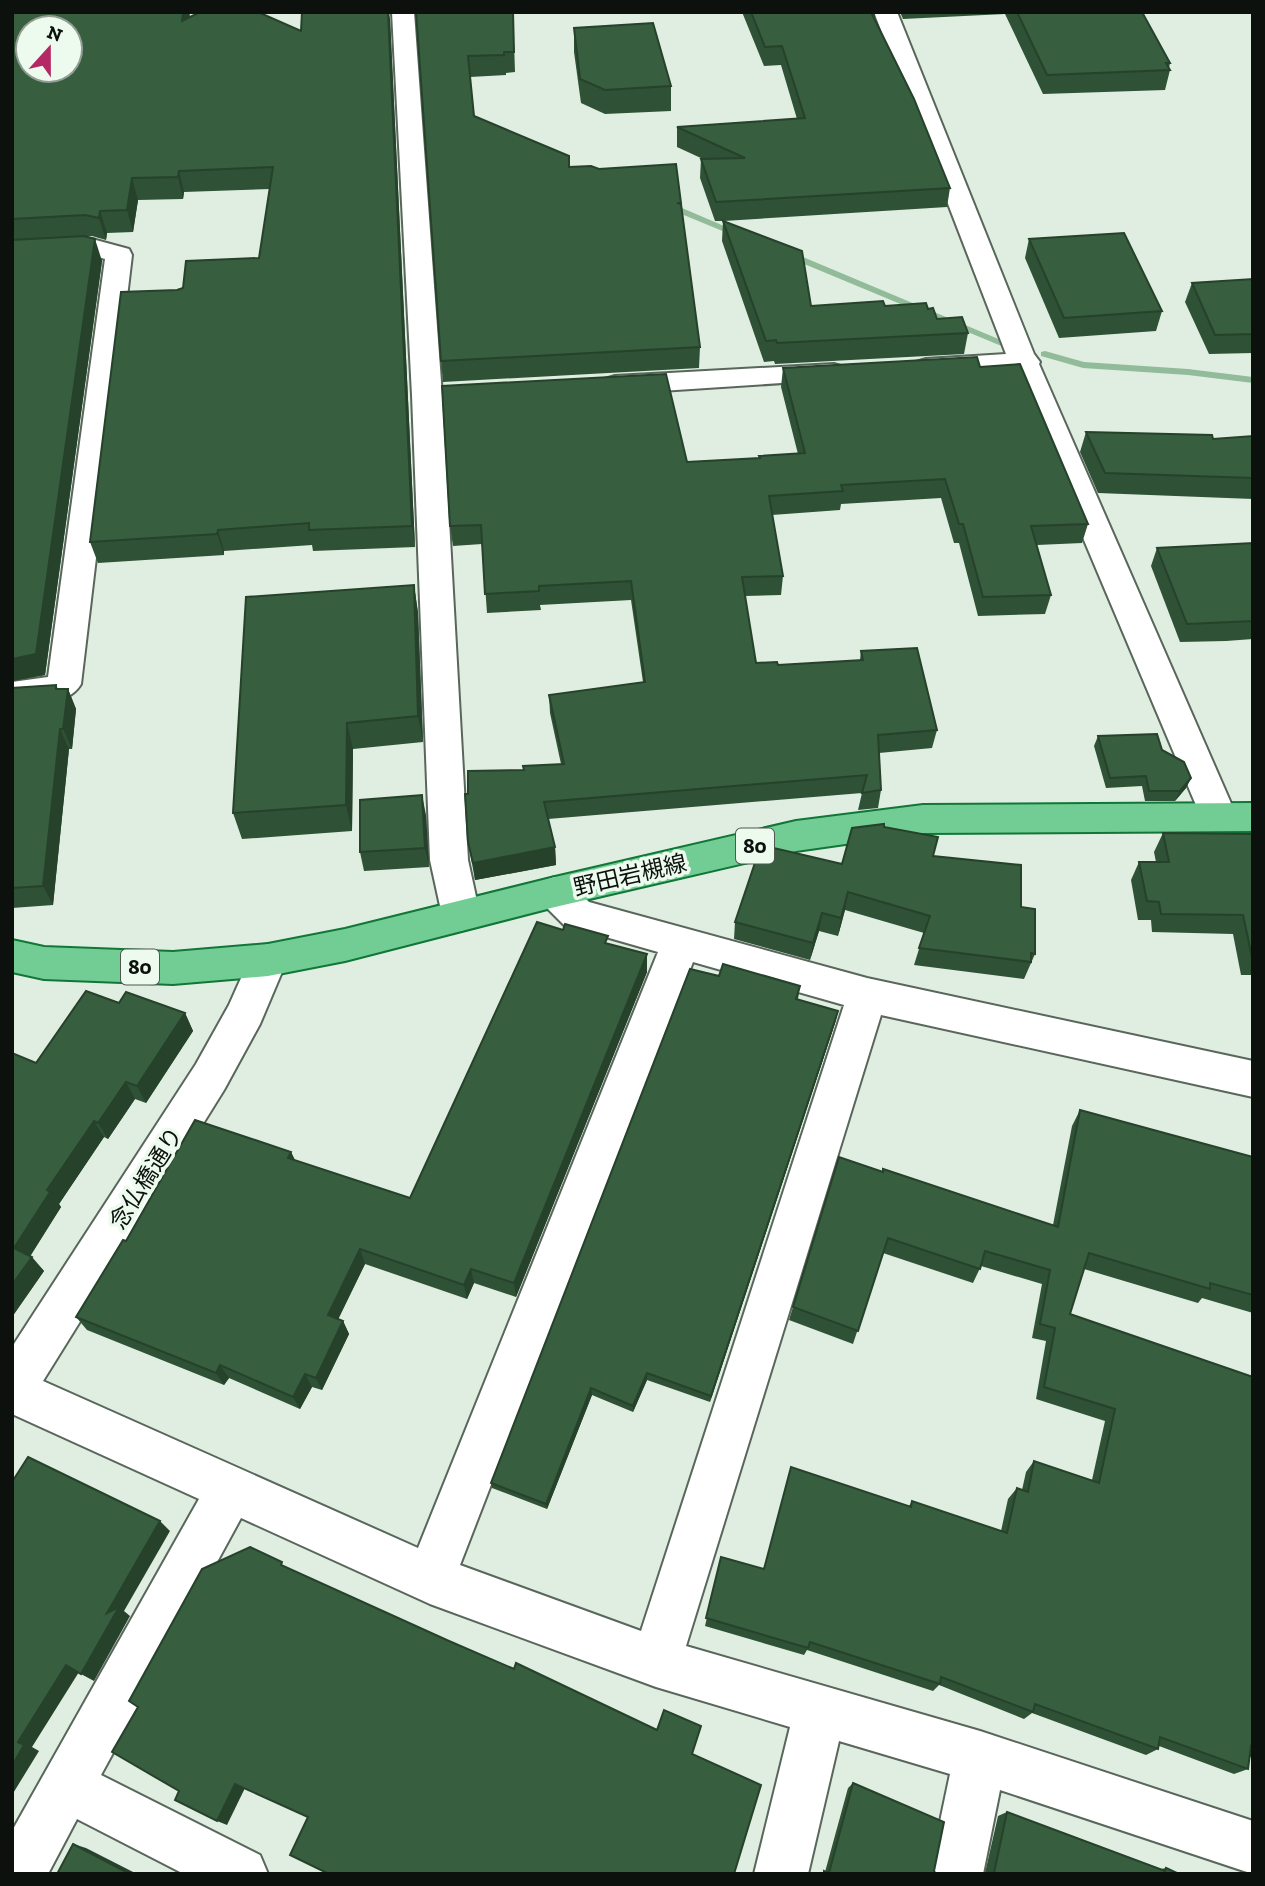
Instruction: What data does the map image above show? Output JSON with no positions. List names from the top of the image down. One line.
{"streets":{"main road":["80","野田岩槻線"],"street":["念仏橋通り"]},"crossings":[["野田岩槻線","念仏橋通り"]],"north":"top"}
